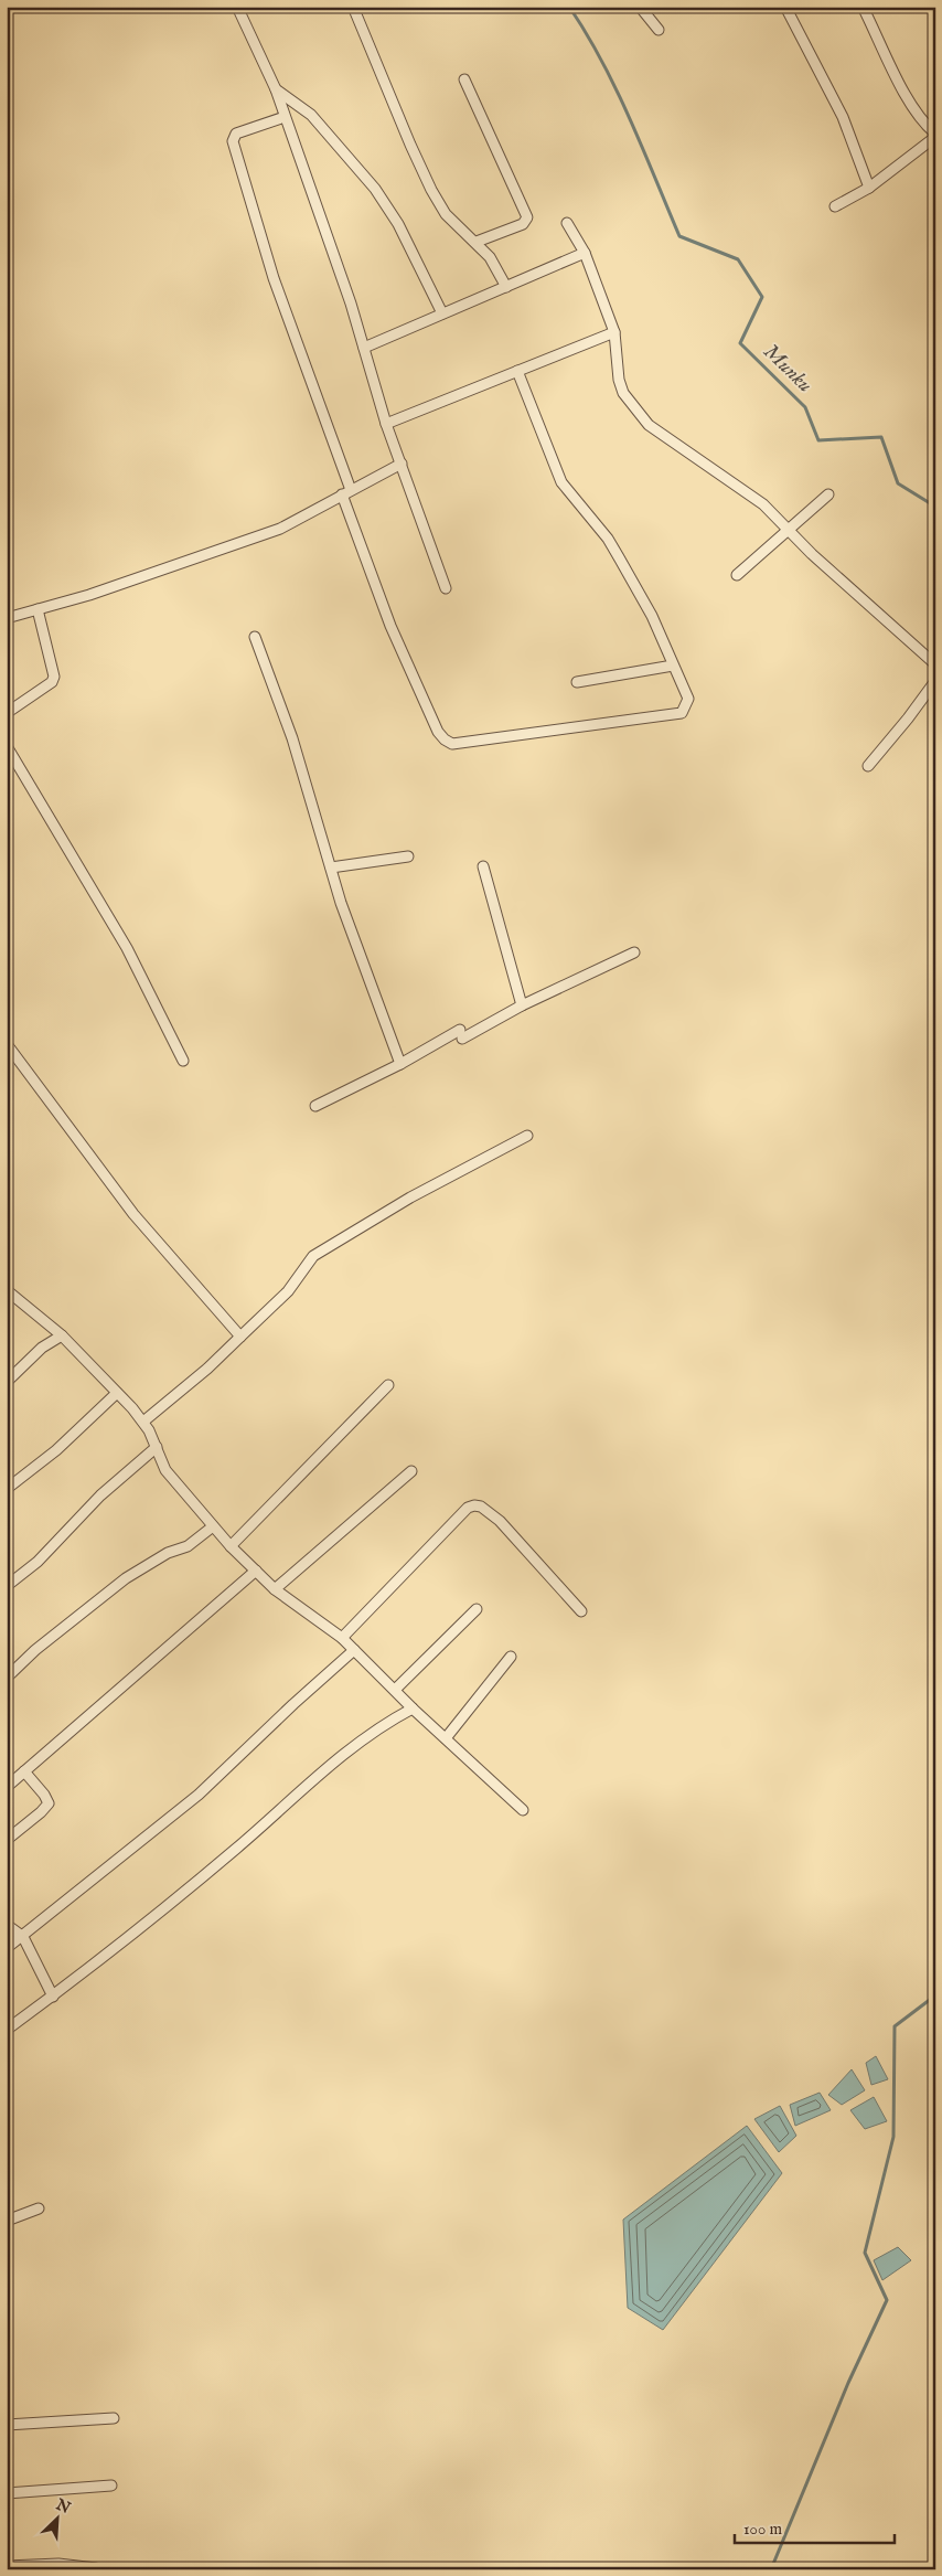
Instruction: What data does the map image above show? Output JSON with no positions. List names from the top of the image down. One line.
{"water":["Munku"],"scale_bar":"100 m","north":"top right"}
